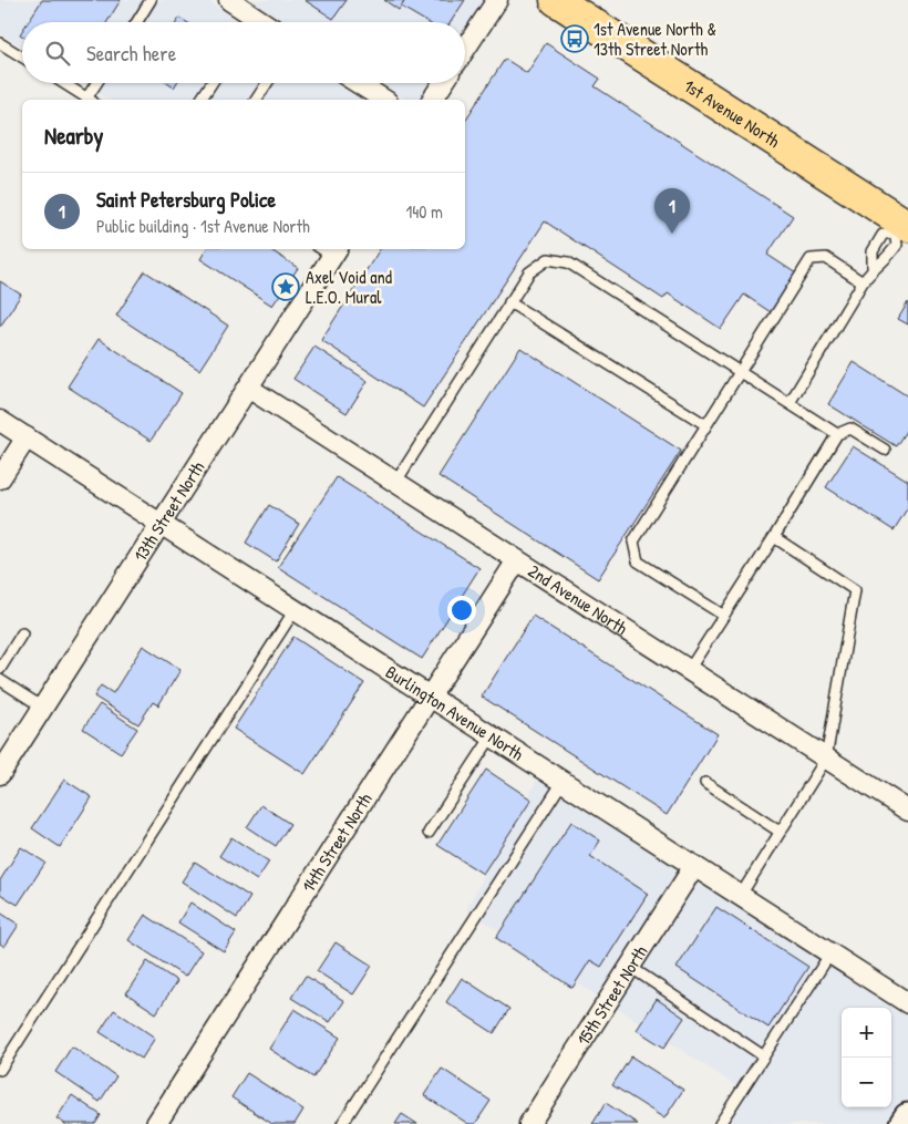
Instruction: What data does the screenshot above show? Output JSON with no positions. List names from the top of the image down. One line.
{"streets":{"main road":["1st Avenue North"],"street":["13th Street North","2nd Avenue North","Burlington Avenue North","14th Street North","15th Street North"]},"crossings":[["13th Street North","2nd Avenue North"],["13th Street North","Burlington Avenue North"],["2nd Avenue North","14th Street North"],["Burlington Avenue North","14th Street North"],["Burlington Avenue North","15th Street North"]],"places":{"bus stop":["1st Avenue North & 13th Street North"],"place":["Axel Void and L.E.O. Mural"]},"page":{"search":"Search here","heading":"Nearby","list":[{"mark":"1","name":"Saint Petersburg Police","note":"Public building · 1st Avenue North","value":"140 m"}],"pins":"1","map_buttons":["+","−"]}}
